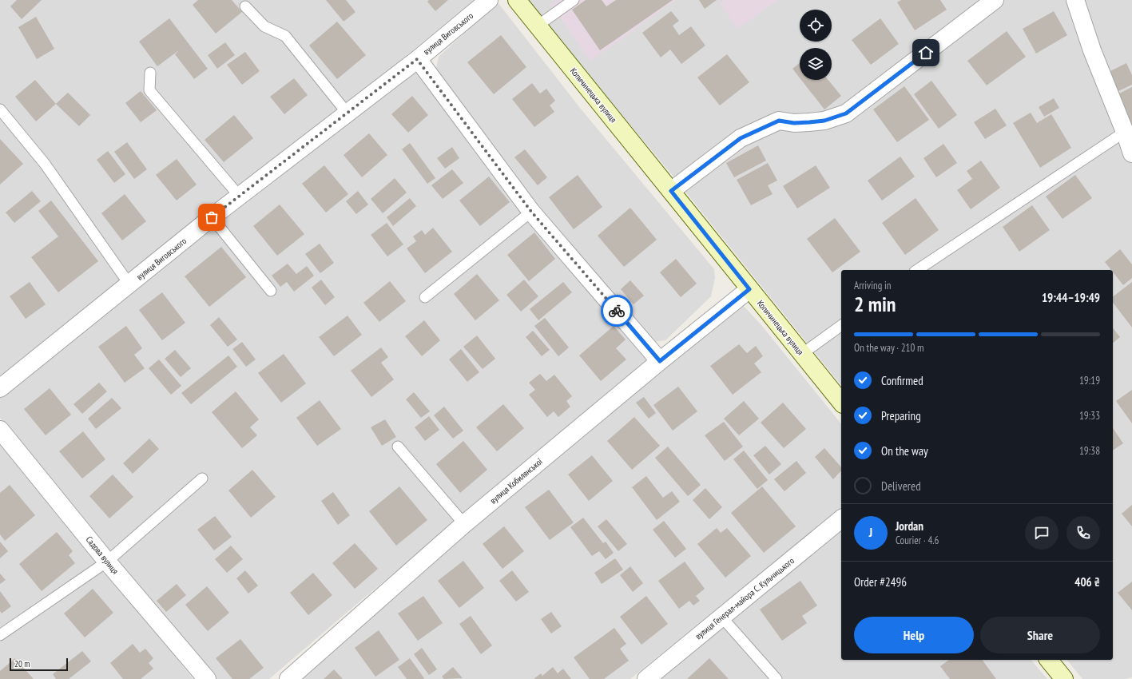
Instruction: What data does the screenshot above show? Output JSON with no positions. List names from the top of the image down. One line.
{"streets":{"main road":["Копичинецька вулиця"],"street":["вулиця Виговського","вулиця Кобилянської","Садова вулиця","вулиця Генерал-майора С. Кульчицького"]},"crossings":[["Копичинецька вулиця","вулиця Кобилянської"]],"scale_bar":"20 m","page":{"heading":["2 min","Arriving in","19:44–19:49"],"panel":["Jordan","Courier · 4.6","Order #2496","406 ₴"],"bar":"On the way · 210 m","list":[["Confirmed","19:19"],["Preparing","19:33"],["On the way","19:38"],"Delivered"],"round":"J","buttons":["Help","Share"],"scale":"20 m"}}
